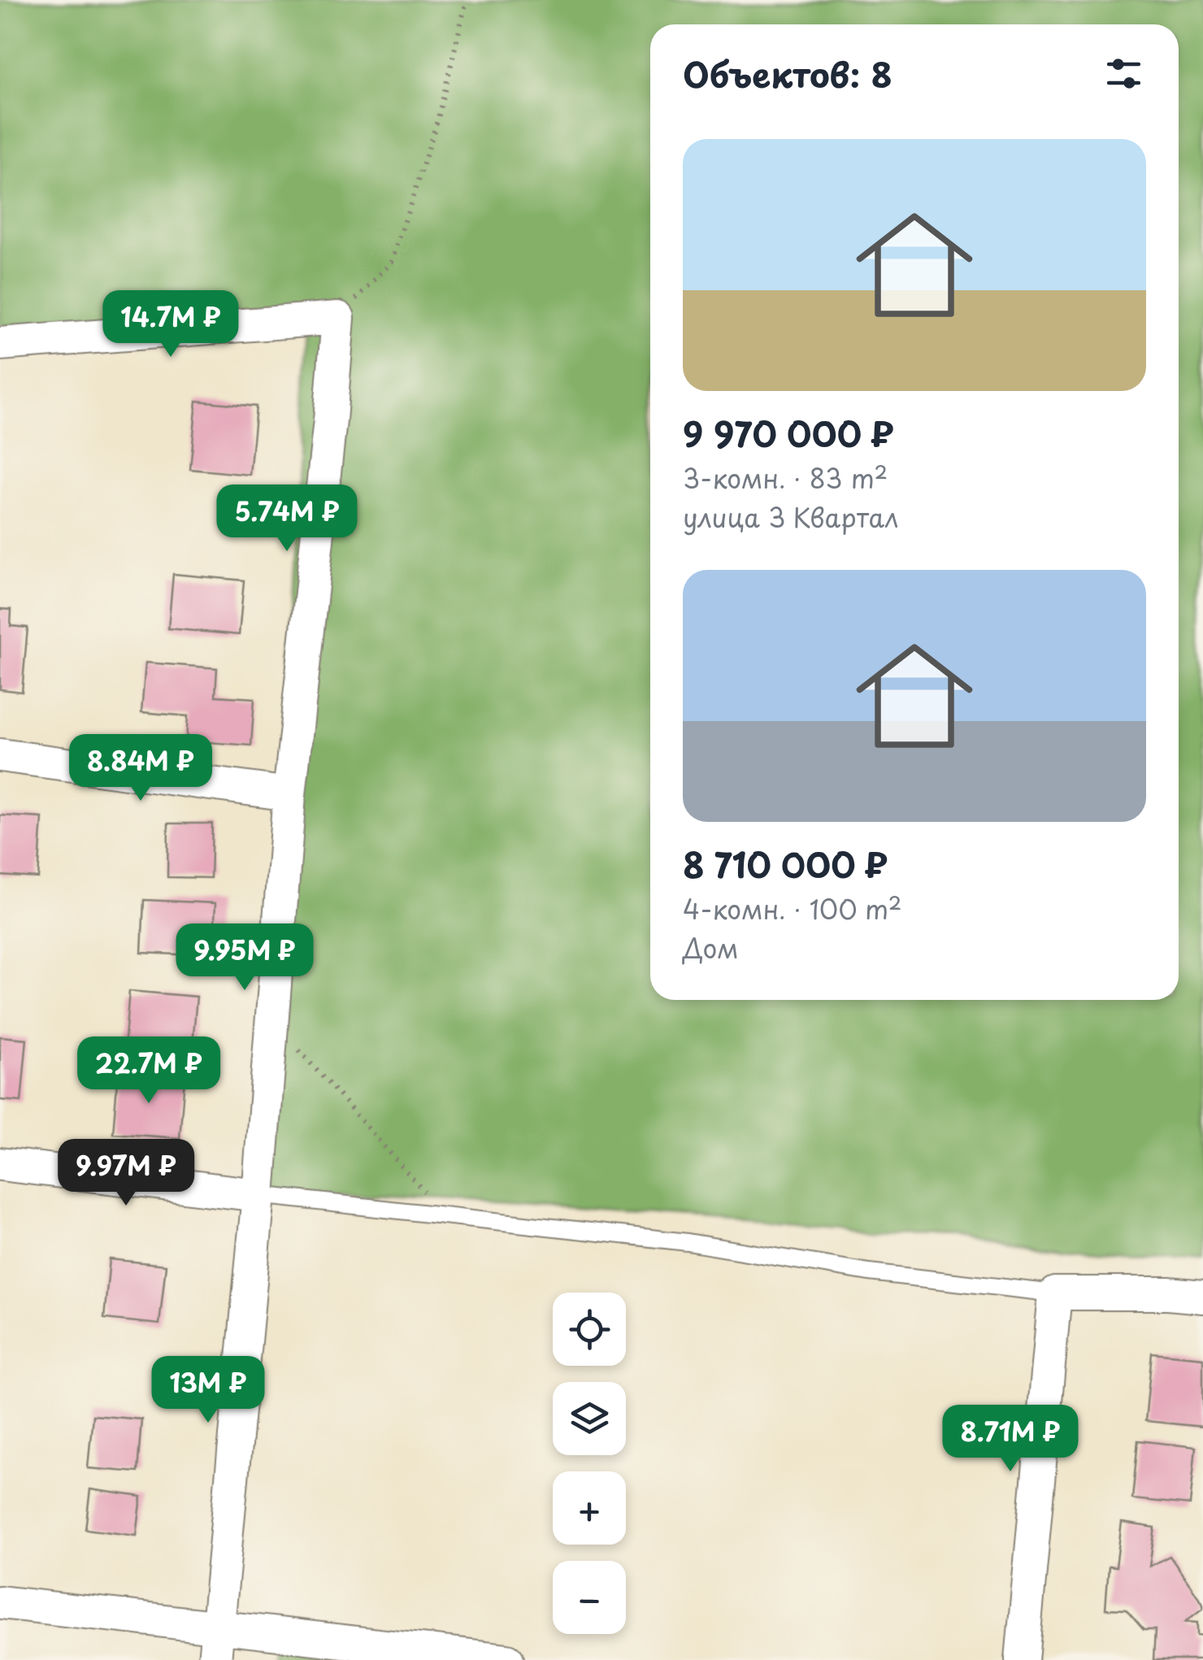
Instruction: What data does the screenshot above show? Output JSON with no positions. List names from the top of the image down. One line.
{"page":{"heading":"Объектов: 8","list":[{"name":"9 970 000 ₽","note":"3-комн. · 83 m² · улица 3 Квартал"},{"name":"8 710 000 ₽","note":"4-комн. · 100 m² · Дом"}],"price":["14.7M ₽","5.74M ₽","8.84M ₽","9.95M ₽","22.7M ₽","9.97M ₽","13M ₽","8.71M ₽"],"map_buttons":["+","−"]}}
